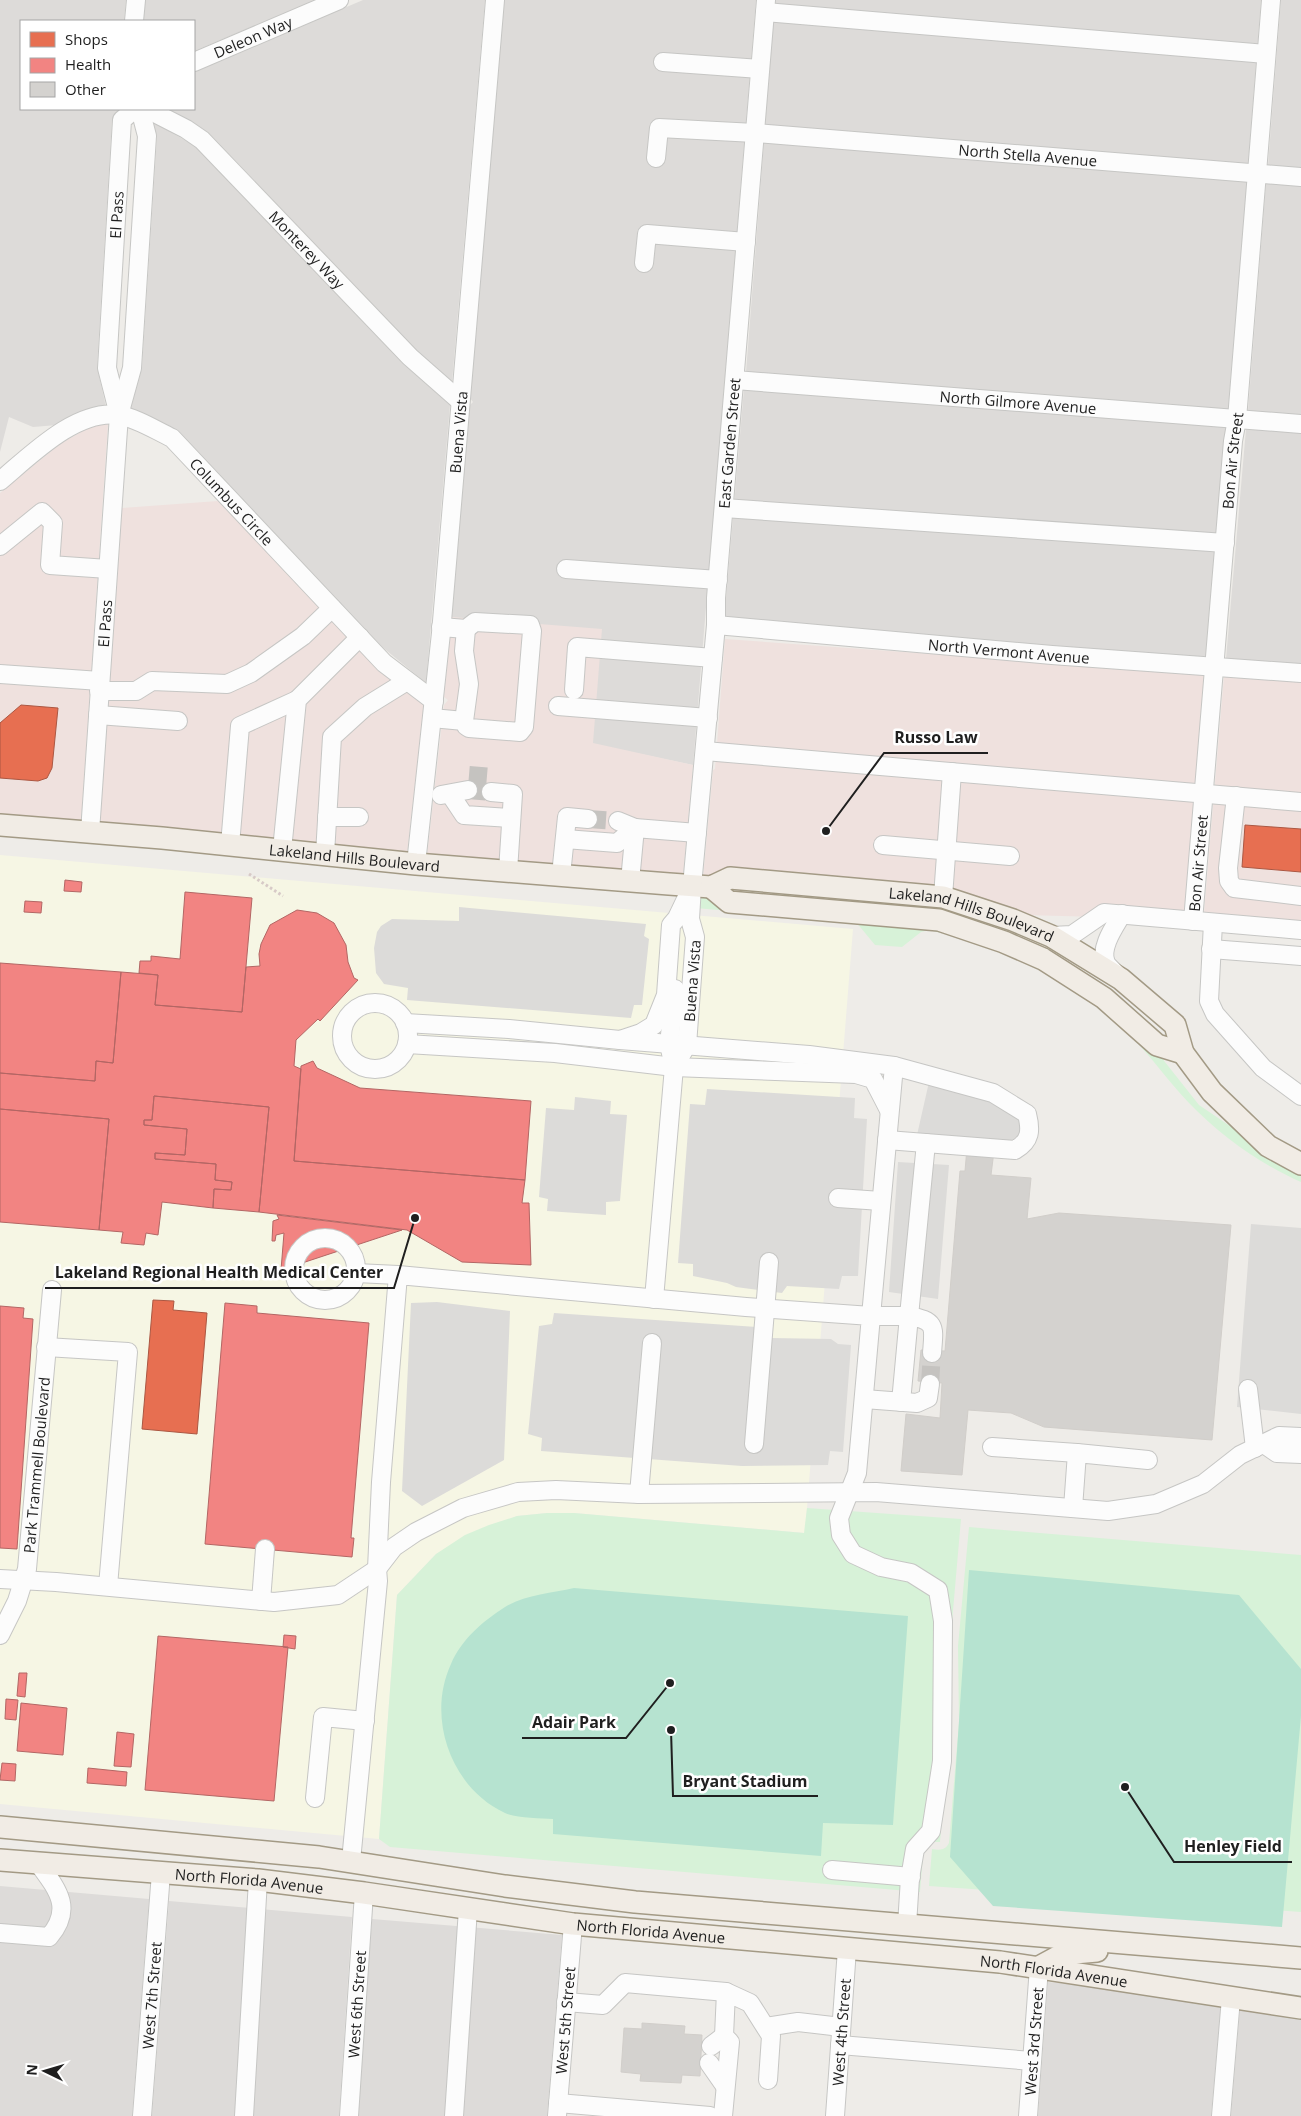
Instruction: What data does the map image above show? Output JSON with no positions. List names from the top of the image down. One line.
{"streets":{"main road":["Lakeland Hills Boulevard","North Florida Avenue"],"street":["Deleon Way","North Stella Avenue","El Pass","Monterey Way","North Gilmore Avenue","Buena Vista","East Garden Street","Bon Air Street","Columbus Circle","North Vermont Avenue","Park Trammell Boulevard","West 7th Street","West 6th Street","West 5th Street","West 4th Street","West 3rd Street"]},"crossings":[["North Stella Avenue","East Garden Street"],["North Stella Avenue","Bon Air Street"],["El Pass","Columbus Circle"],["El Pass","Lakeland Hills Boulevard"],["Monterey Way","Buena Vista"],["North Gilmore Avenue","East Garden Street"],["North Gilmore Avenue","Bon Air Street"],["Buena Vista","East Garden Street"],["Buena Vista","Columbus Circle"],["Buena Vista","Lakeland Hills Boulevard"],["East Garden Street","North Vermont Avenue"],["East Garden Street","Lakeland Hills Boulevard"],["Bon Air Street","North Vermont Avenue"],["North Florida Avenue","West 7th Street"],["North Florida Avenue","West 6th Street"],["North Florida Avenue","West 5th Street"],["North Florida Avenue","West 4th Street"],["North Florida Avenue","West 3rd Street"]],"places":["Russo Law","Lakeland Regional Health Medical Center","Adair Park","Bryant Stadium","Henley Field"],"legend":["Shops","Health","Other"],"north":"left"}
